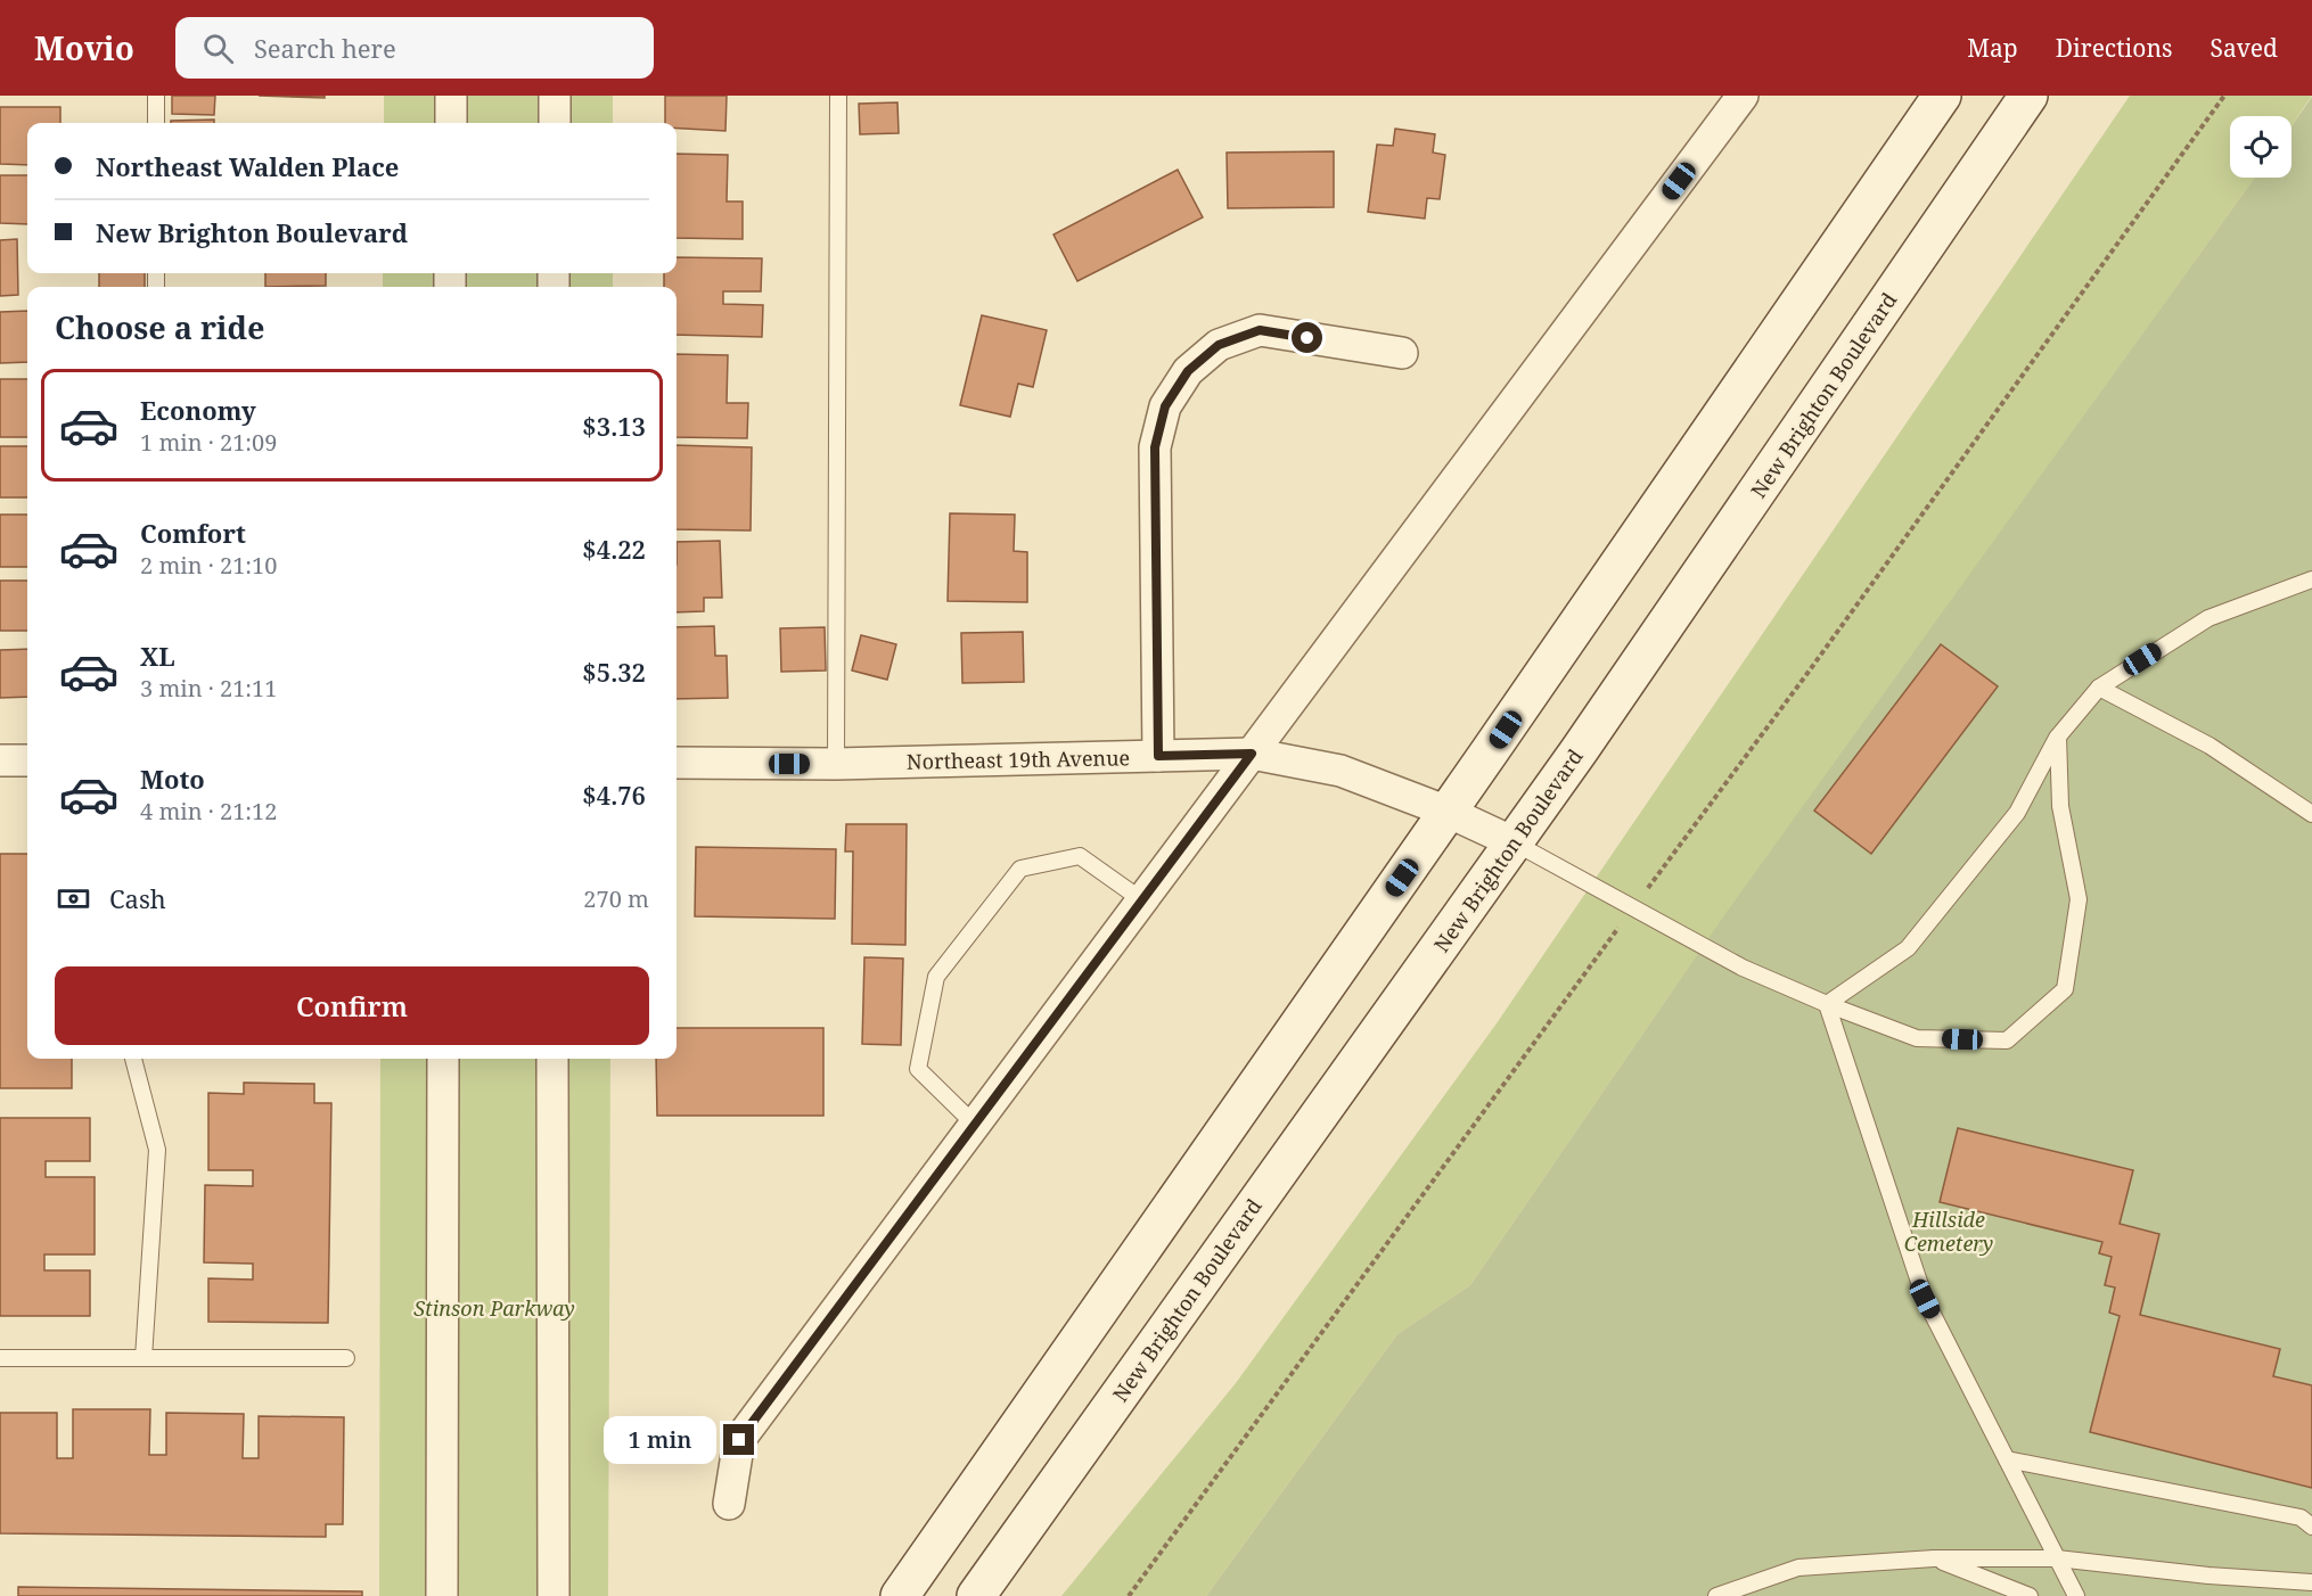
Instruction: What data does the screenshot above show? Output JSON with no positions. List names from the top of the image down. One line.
{"streets":{"main road":["New Brighton Boulevard"],"street":["Northeast 19th Avenue"]},"crossings":[["New Brighton Boulevard","Northeast 19th Avenue"]],"parks":["Hillside Cemetery","Stinson Parkway"],"page":{"header":"Movio","search":"Search here","nav":["Map","Directions","Saved"],"banner":["Northeast Walden Place","New Brighton Boulevard"],"heading":"Choose a ride","list":[{"name":"Economy","note":"1 min · 21:09","value":"$3.13"},{"name":"Comfort","note":"2 min · 21:10","value":"$4.22"},{"name":"XL","note":"3 min · 21:11","value":"$5.32"},{"name":"Moto","note":"4 min · 21:12","value":"$4.76"}],"pay":["Cash","270 m"],"buttons":"Confirm","bubble":"1 min"}}
